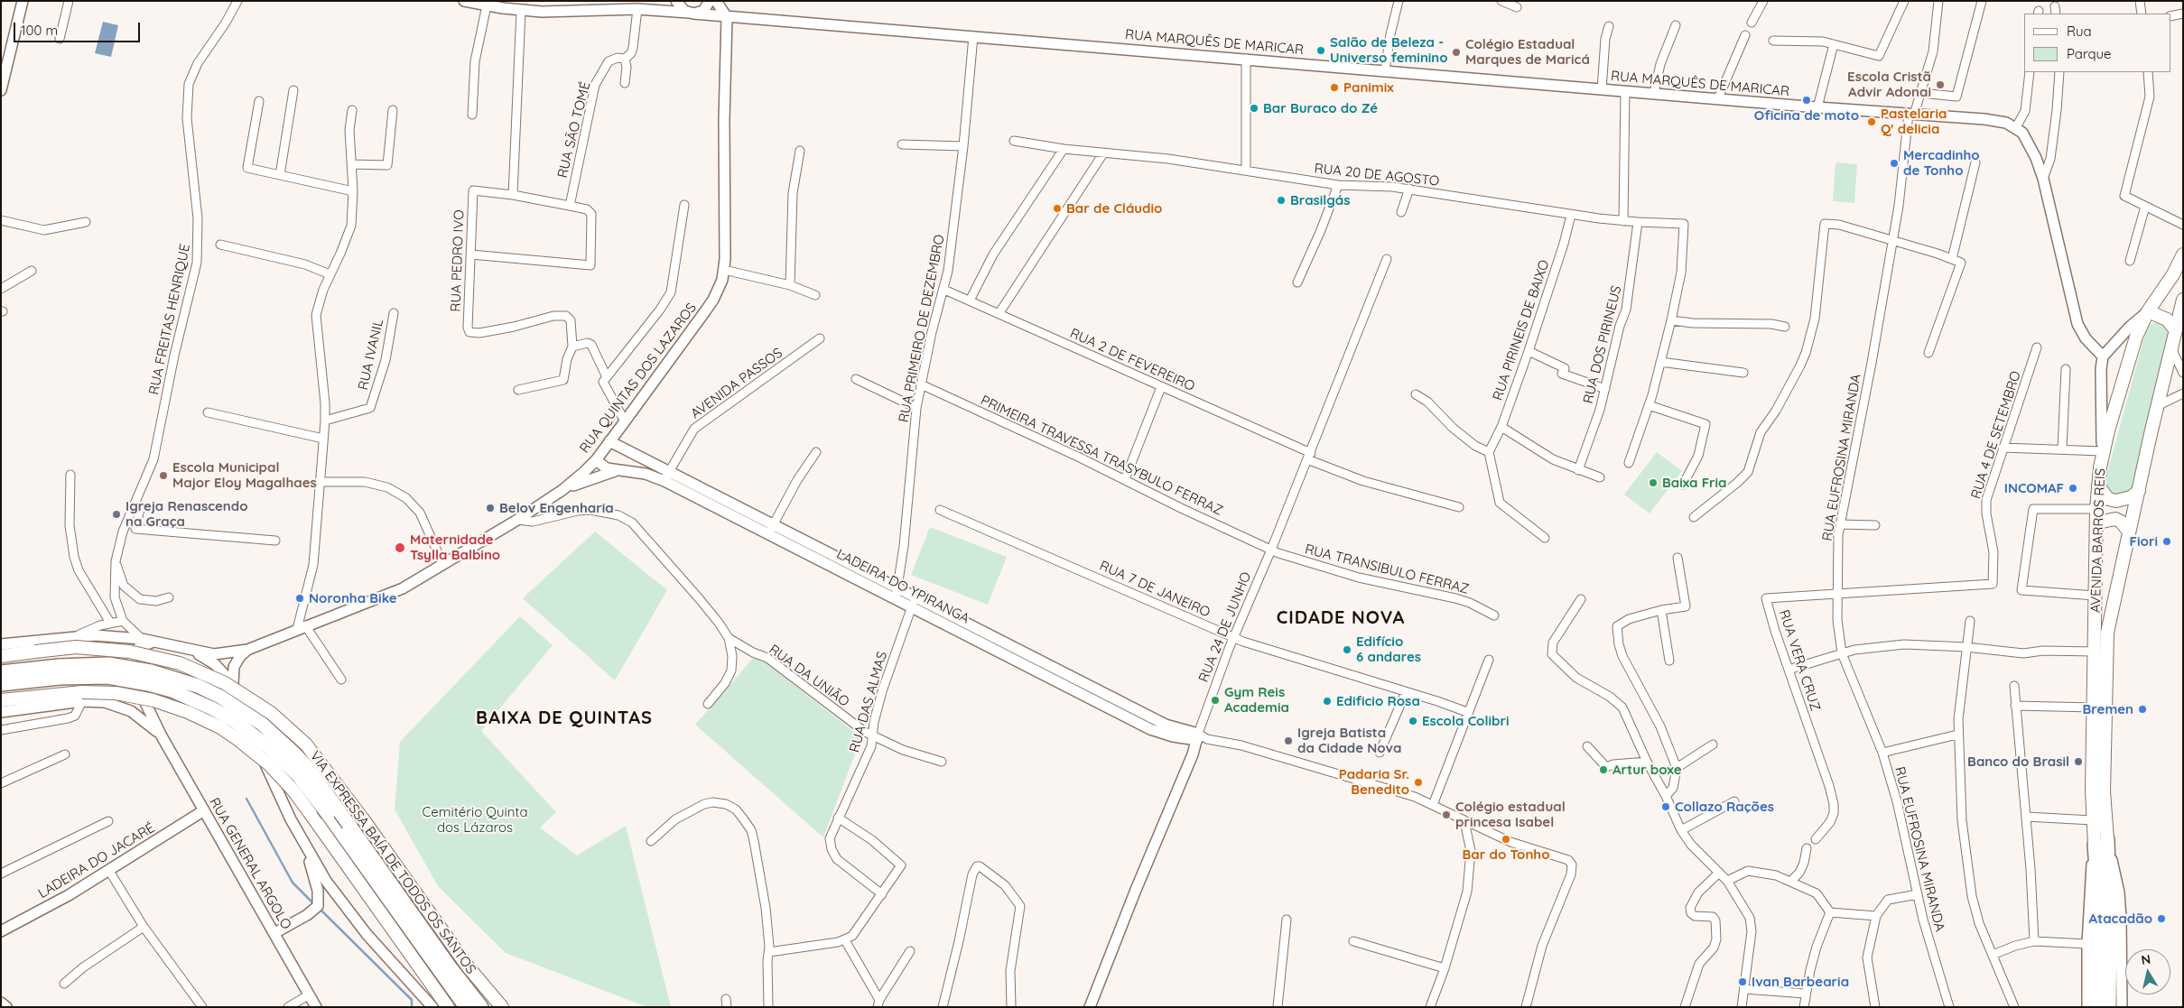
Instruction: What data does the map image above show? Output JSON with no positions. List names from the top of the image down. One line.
{"streets":{"highway":["AVENIDA BARROS REIS","VIA EXPRESSA BAÍA DE TODOS OS SANTOS"],"main road":["RUA MARQUÊS DE MARICAR","RUA QUINTAS DOS LAZAROS","LADEIRA DO YPIRANGA","RUA 24 DE JUNHO","LADEIRA DO JACARÉ","RUA GENERAL ARGOLO"],"street":["RUA SĀO TOMÉ","RUA 20 DE AGOSTO","RUA PEDRO IVO","RUA FREITAS HENRIQUE","RUA PRIMEIRO DE DEZEMBRO","RUA PIRINEIS DE BAIXO","RUA DOS PIRINEUS","RUA IVANIL","RUA 2 DE FEVEREIRO","AVENIDA PASSOS","RUA 4 DE SETEMBRO","PRIMEIRA TRAVESSA TRASYBULO FERRAZ","RUA EUFROSINA MIRANDA","RUA TRANSIBULO FERRAZ","RUA 7 DE JANEIRO","RUA VERA CRUZ","RUA DA UNIÃO","RUA DAS ALMAS"]},"crossings":[["RUA MARQUÊS DE MARICAR","RUA PRIMEIRO DE DEZEMBRO"],["RUA MARQUÊS DE MARICAR","RUA QUINTAS DOS LAZAROS"],["RUA MARQUÊS DE MARICAR","RUA EUFROSINA MIRANDA"],["RUA 20 DE AGOSTO","RUA PIRINEIS DE BAIXO"],["RUA 20 DE AGOSTO","RUA DOS PIRINEUS"],["RUA FREITAS HENRIQUE","RUA QUINTAS DOS LAZAROS"],["RUA PRIMEIRO DE DEZEMBRO","RUA 2 DE FEVEREIRO"],["RUA PRIMEIRO DE DEZEMBRO","PRIMEIRA TRAVESSA TRASYBULO FERRAZ"],["RUA PRIMEIRO DE DEZEMBRO","LADEIRA DO YPIRANGA"],["RUA 2 DE FEVEREIRO","RUA 24 DE JUNHO"],["RUA QUINTAS DOS LAZAROS","LADEIRA DO YPIRANGA"],["RUA QUINTAS DOS LAZAROS","RUA GENERAL ARGOLO"],["AVENIDA PASSOS","LADEIRA DO YPIRANGA"],["RUA 4 DE SETEMBRO","RUA VERA CRUZ"],["PRIMEIRA TRAVESSA TRASYBULO FERRAZ","RUA TRANSIBULO FERRAZ"],["PRIMEIRA TRAVESSA TRASYBULO FERRAZ","RUA 24 DE JUNHO"],["RUA EUFROSINA MIRANDA","RUA VERA CRUZ"],["RUA TRANSIBULO FERRAZ","RUA 24 DE JUNHO"],["LADEIRA DO YPIRANGA","RUA 24 DE JUNHO"],["LADEIRA DO YPIRANGA","RUA DAS ALMAS"],["RUA 7 DE JANEIRO","RUA 24 DE JUNHO"],["RUA DA UNIÃO","RUA DAS ALMAS"],["LADEIRA DO JACARÉ","RUA GENERAL ARGOLO"]],"districts":["CIDADE NOVA","BAIXA DE QUINTAS"],"parks":["Cemitério Quinta dos Lázaros"],"places":["Salão de Beleza - Universo feminino","Colégio Estadual Marques de Maricá","Escola Cristã Advir Adonai","Panimix","Oficina de moto","Bar Buraco do Zé","Pastelaria Q' delicia","Mercadinho de Tonho","Brasilgás","Bar de Cláudio","Escola Municipal Major Eloy Magalhaes","Baixa Fria","INCOMAF","Belov Engenharia","Igreja Renascendo na Graça","Fiori","Maternidade Tsylla Balbino","Noronha Bike","Edifício 6 andares","Gym Reis Academia","Edificio Rosa","Bremen","Escola Colibri","Igreja Batista da Cidade Nova","Banco do Brasil","Artur boxe","Padaria Sr. Benedito","Collazo Rações","Colégio estadual princesa Isabel","Bar do Tonho","Atacadão","Ivan Barbearia"],"legend":["Rua","Parque"],"scale_bar":"100 m","north":"top"}
